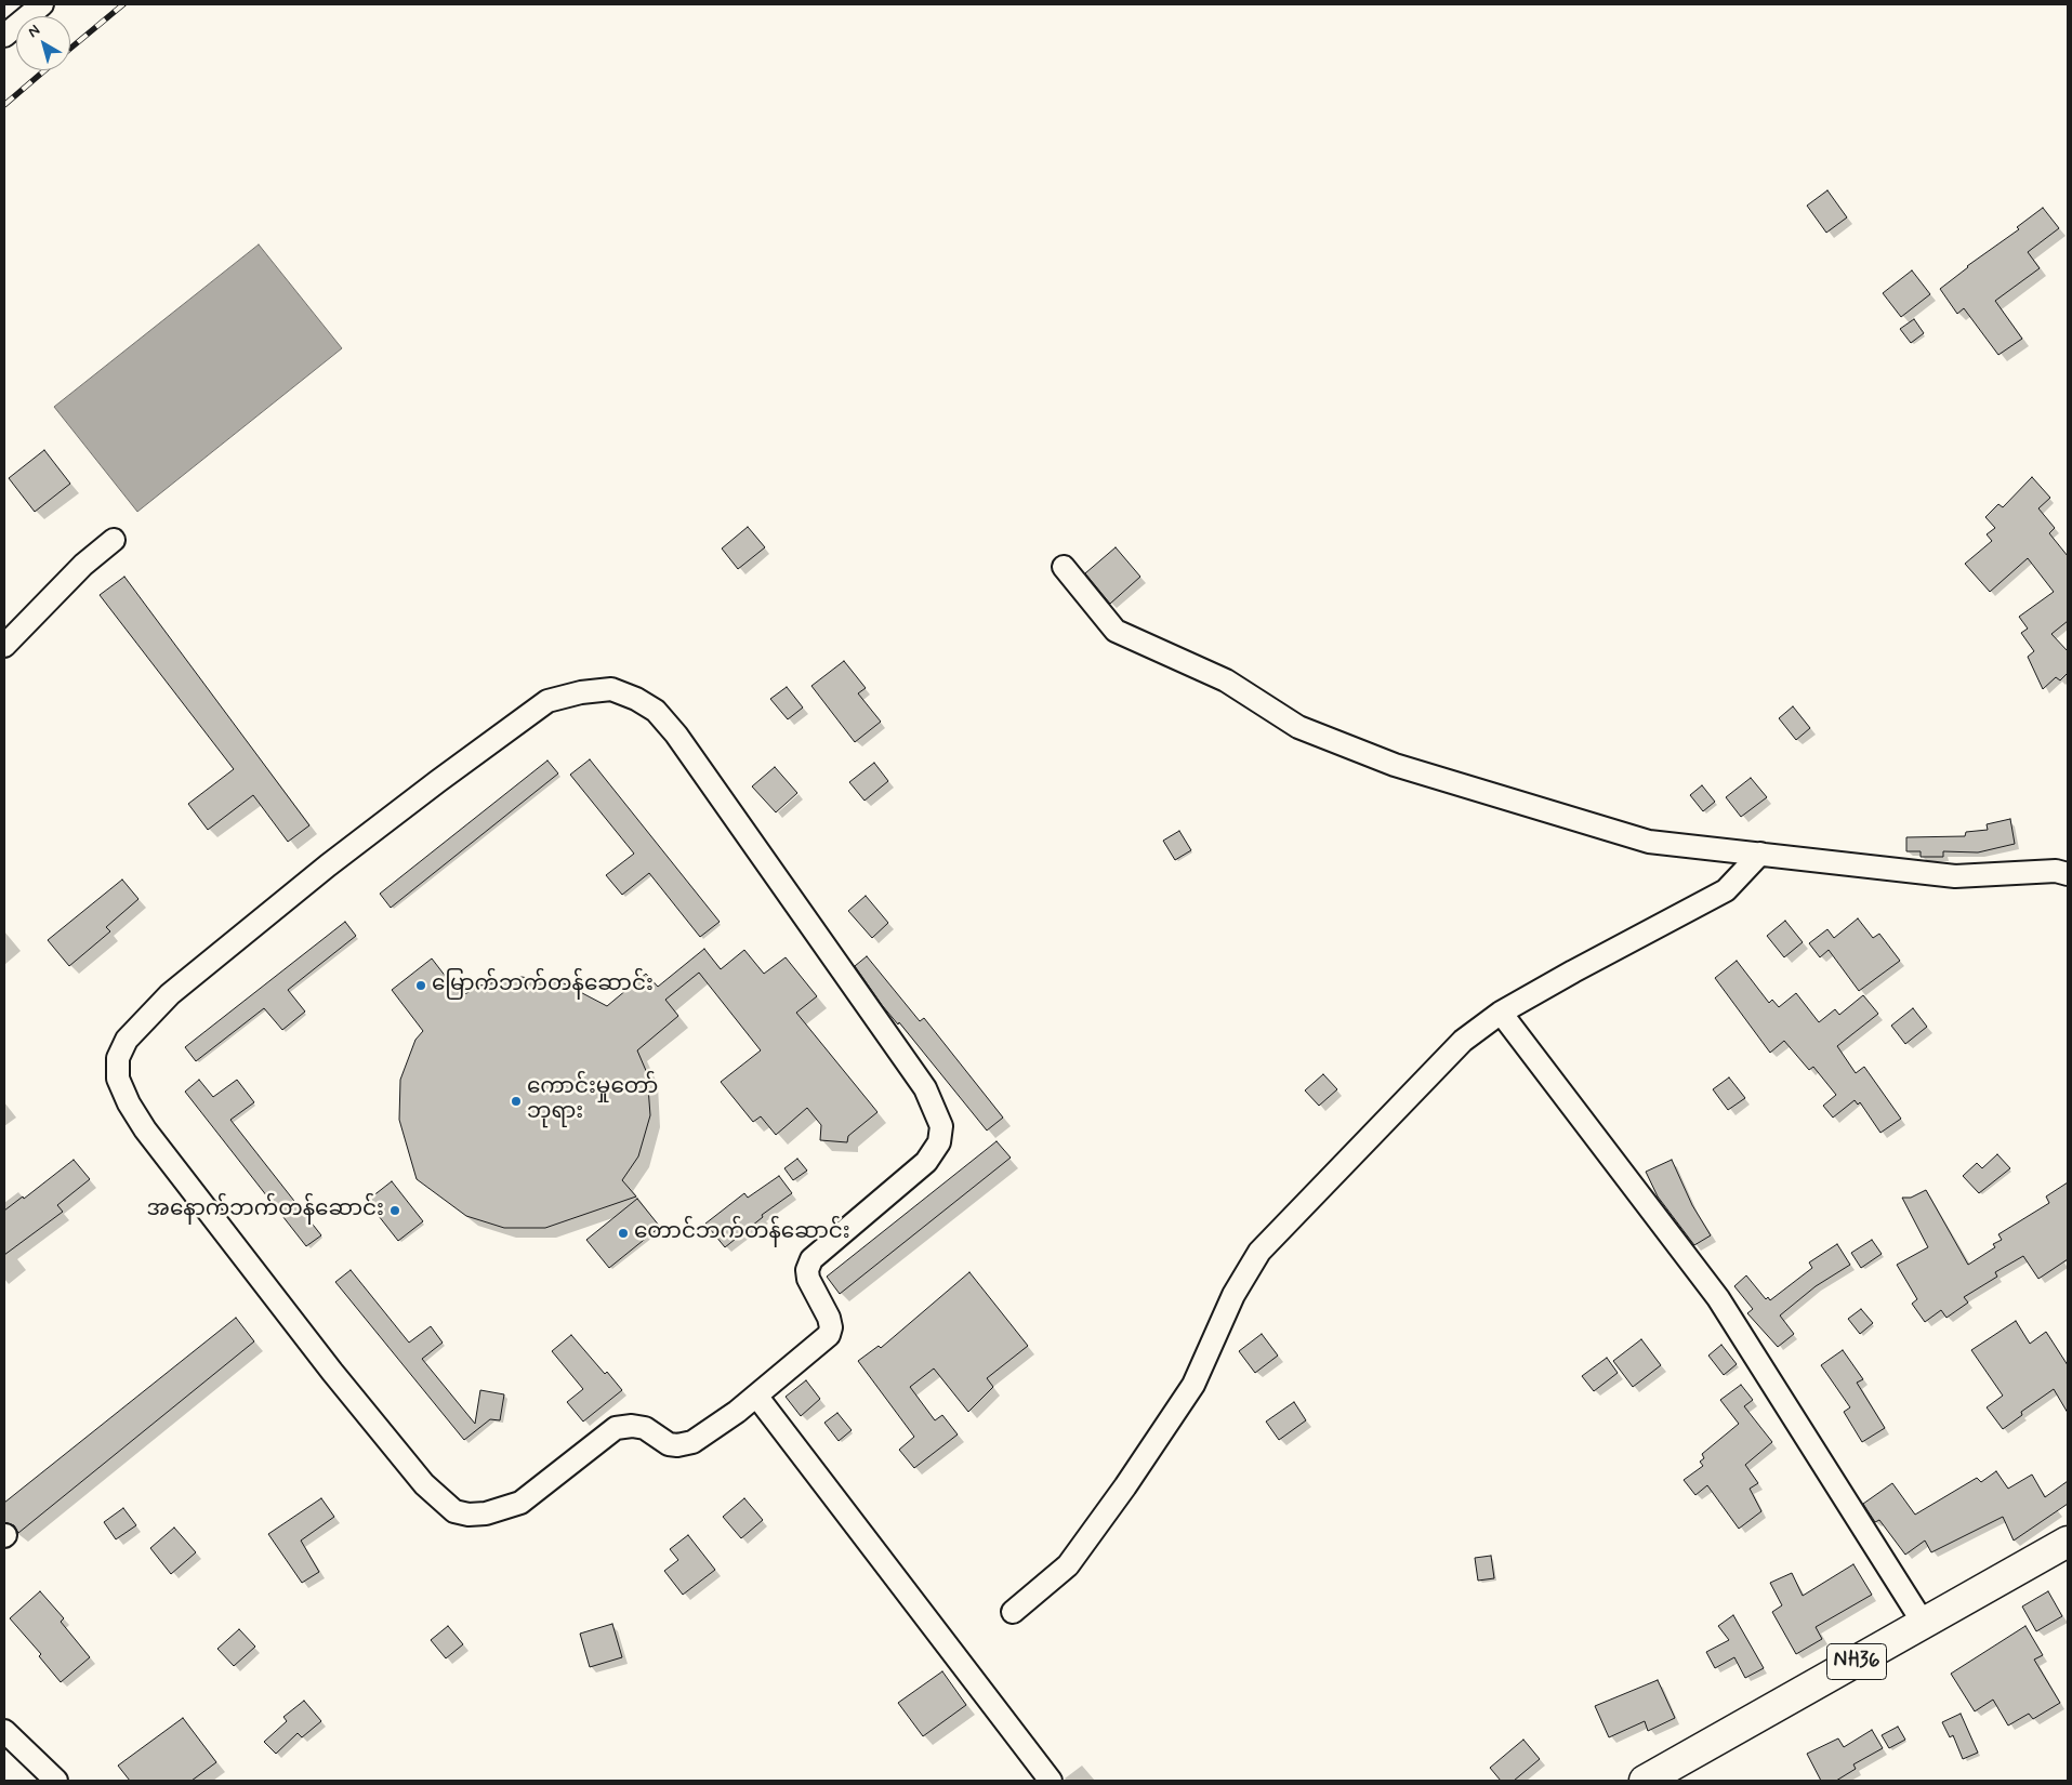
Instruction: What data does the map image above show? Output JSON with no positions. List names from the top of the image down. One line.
{"streets":{"highway":["NH36"]},"places":["မြောက်ဘက်တန်ဆောင်း","ကောင်းမှုတော် ဘုရား","အနောက်ဘက်တန်ဆောင်း","တောင်ဘက်တန်ဆောင်း"],"north":"top left"}
